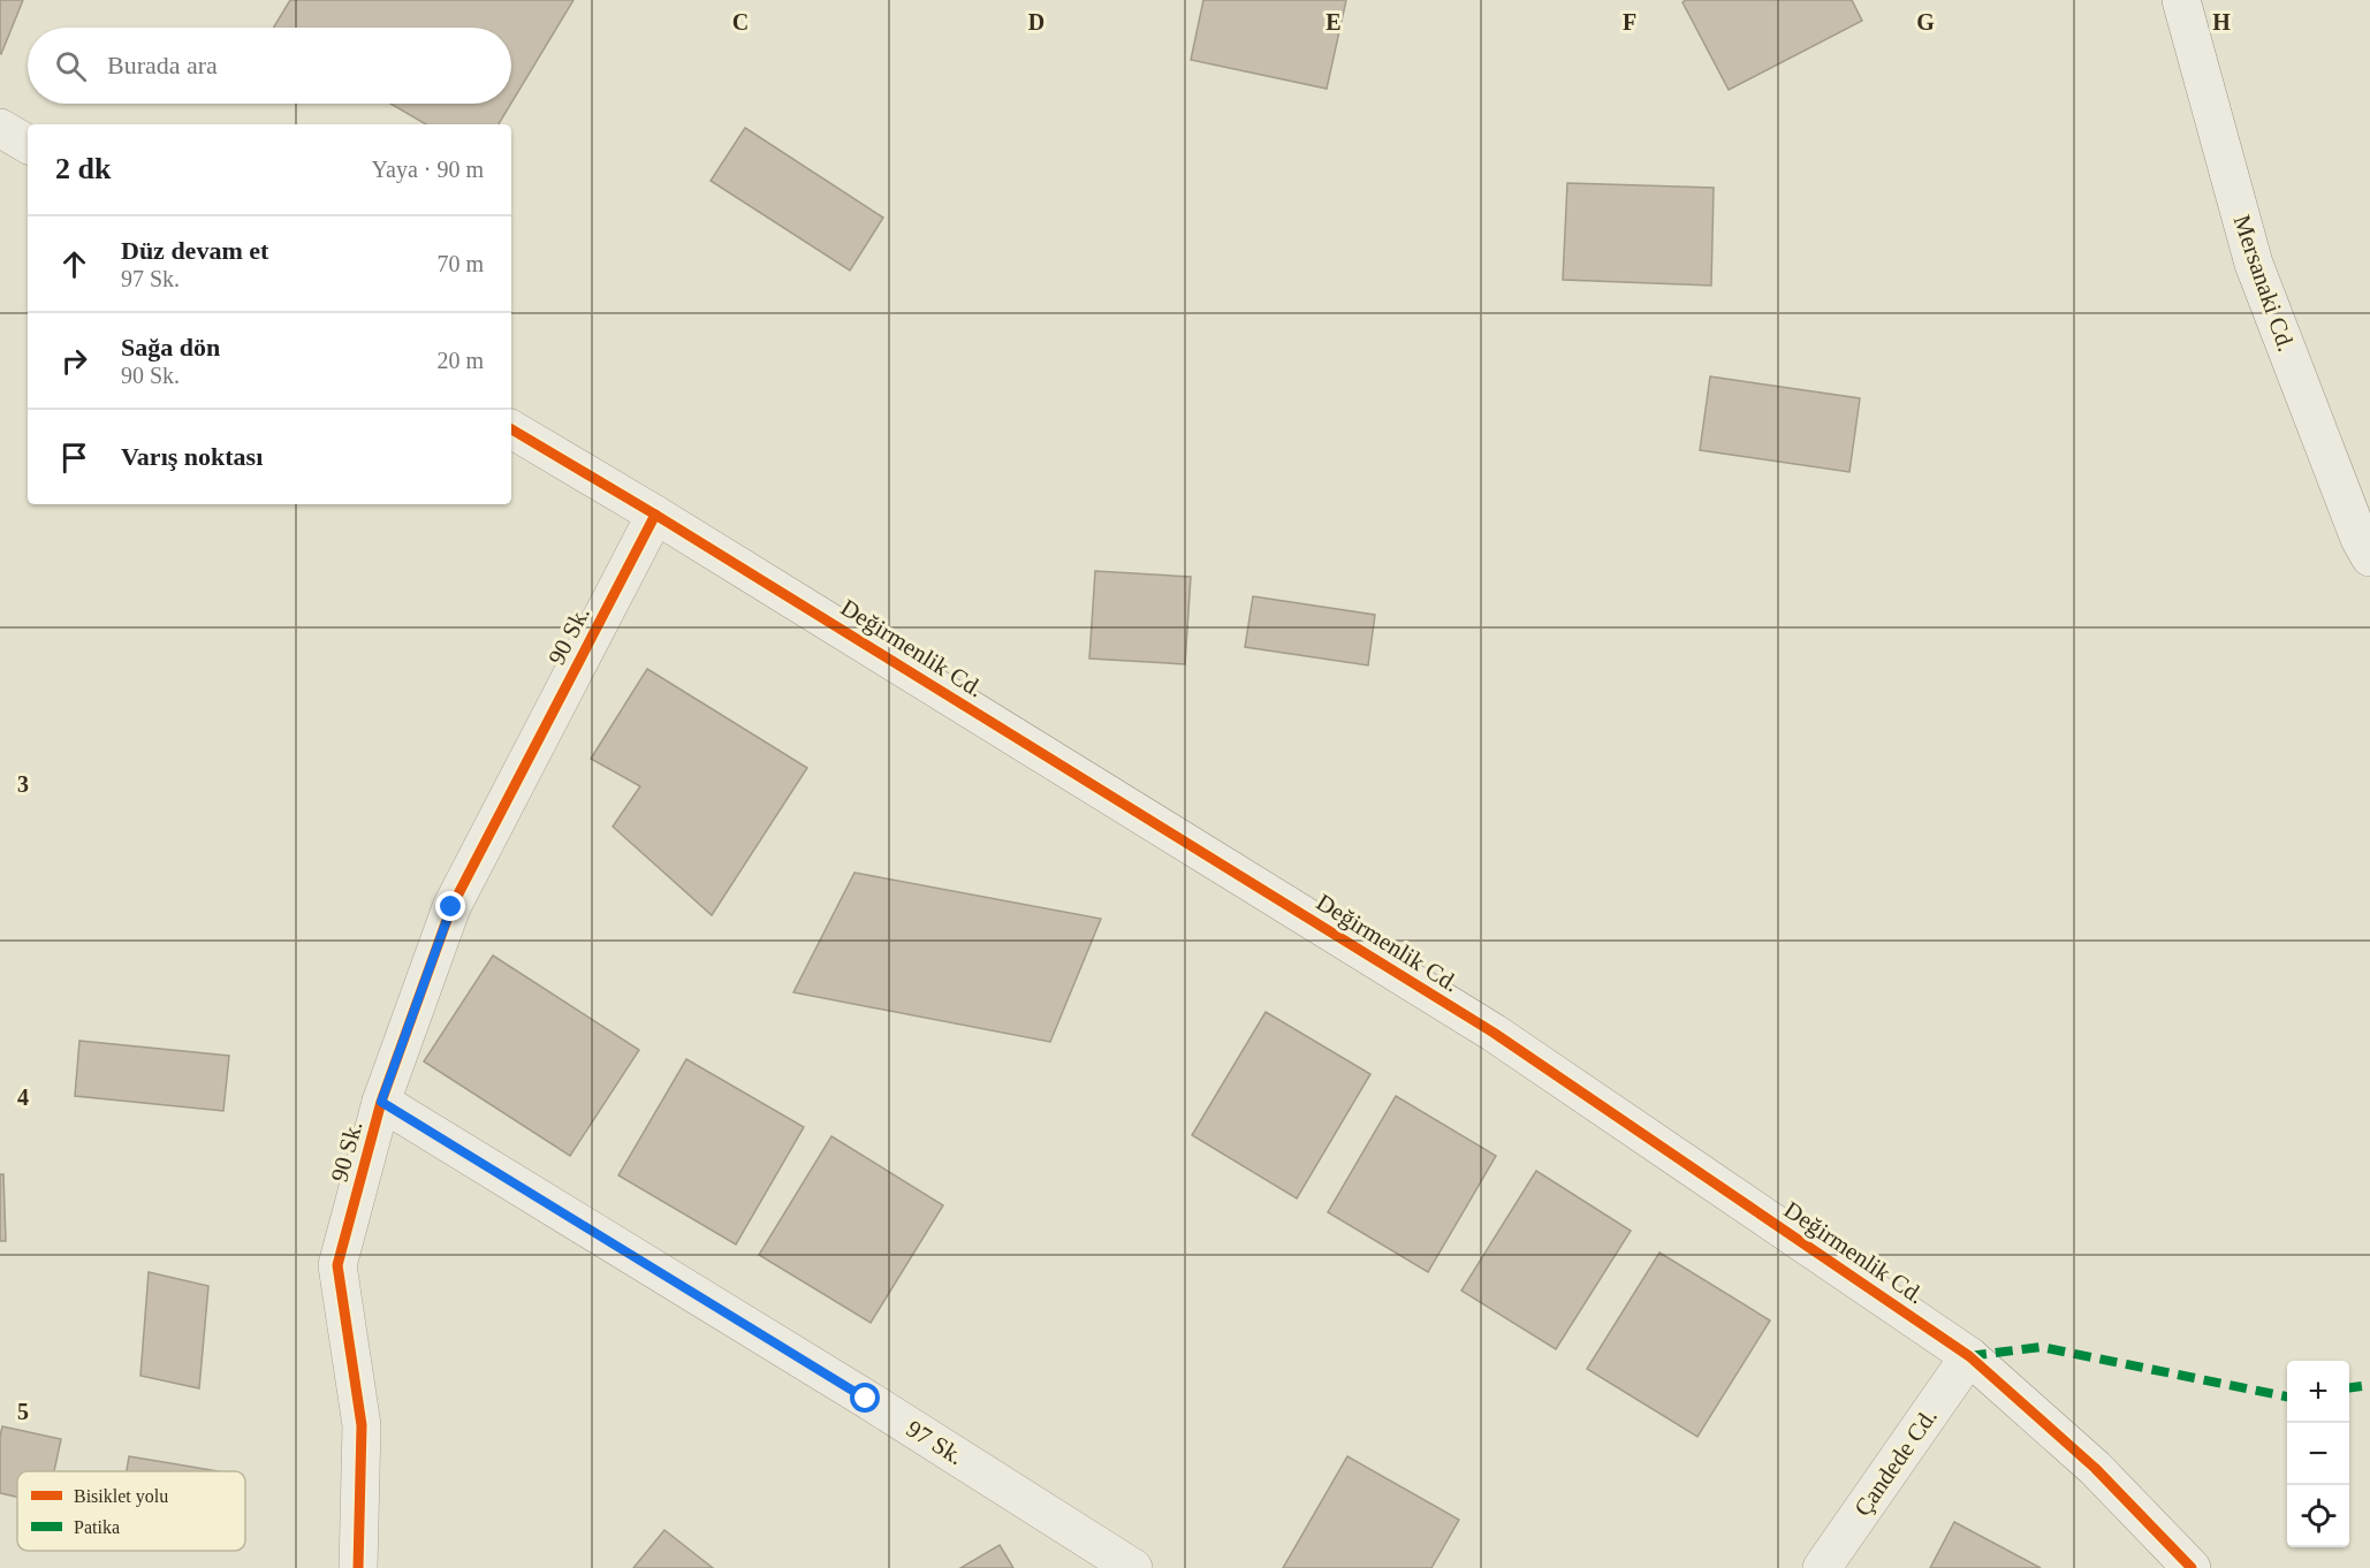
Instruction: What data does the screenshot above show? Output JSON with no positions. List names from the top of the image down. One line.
{"streets":{"street":["Mersanaki Cd.","90 Sk.","Değirmenlik Cd.","97 Sk.","Çandede Cd."]},"crossings":[["90 Sk.","Değirmenlik Cd."],["90 Sk.","97 Sk."],["Değirmenlik Cd.","Çandede Cd."]],"legend":["Bisiklet yolu","Patika"],"page":{"search":"Burada ara","heading":["2 dk","Yaya · 90 m"],"list":[["Düz devam et","97 Sk.","70 m"],["Sağa dön","90 Sk.","20 m"],"Varış noktası"],"map_buttons":["+","−"]},"grid":{"columns":["C","D","E","F","G","H"],"rows":["3","4","5"]}}
